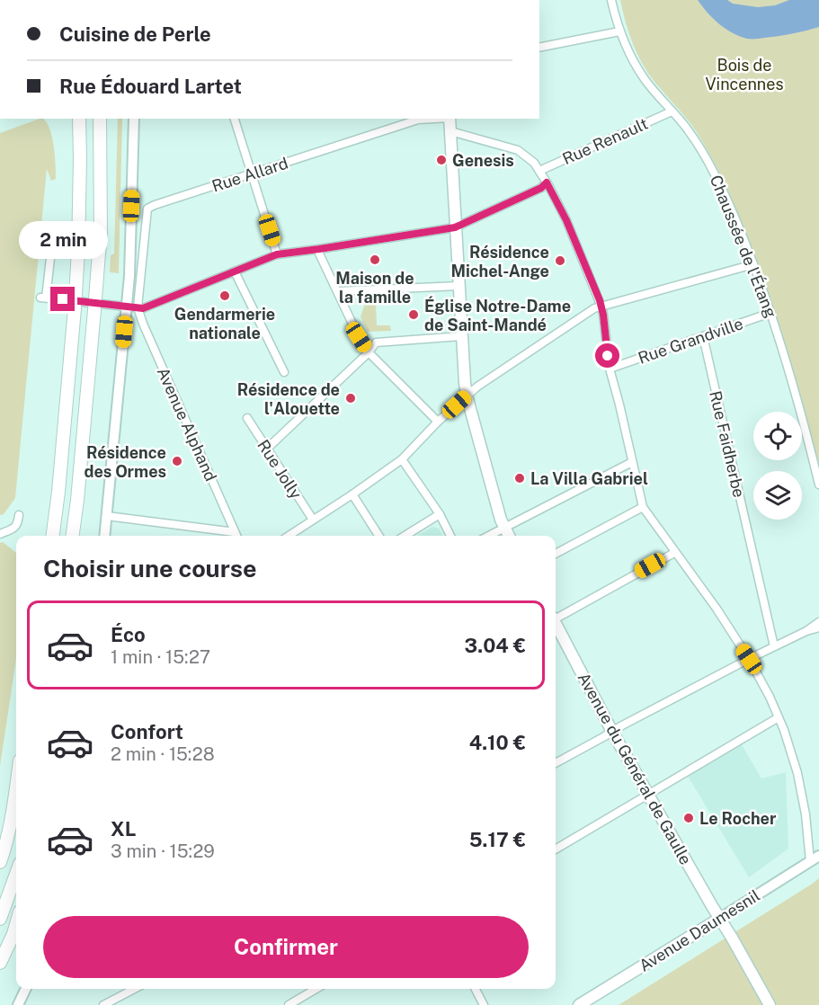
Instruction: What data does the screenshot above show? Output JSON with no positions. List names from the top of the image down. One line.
{"streets":{"main road":["Avenue du Général de Gaulle","Avenue Daumesnil"],"street":["Rue Renault","Rue Allard","Chaussée de l'Étang","Rue Grandville","Avenue Alphand","Rue Faidherbe","Rue Jolly"]},"crossings":[["Rue Renault","Chaussée de l'Étang"],["Rue Allard","Avenue Alphand"],["Chaussée de l'Étang","Rue Grandville"],["Rue Grandville","Rue Faidherbe"],["Avenue du Général de Gaulle","Avenue Daumesnil"]],"parks":["Bois de Vincennes"],"places":["Genesis","Maison de la famille","Résidence Michel-Ange","Gendarmerie nationale","Église Notre-Dame de Saint-Mandé","Résidence de l'Alouette","Résidence des Ormes","La Villa Gabriel","Le Rocher"],"page":{"banner":["Cuisine de Perle","Rue Édouard Lartet"],"bubble":"2 min","heading":"Choisir une course","list":[{"name":"Éco","note":"1 min · 15:27","value":"3.04 €"},{"name":"Confort","note":"2 min · 15:28","value":"4.10 €"},{"name":"XL","note":"3 min · 15:29","value":"5.17 €"}],"buttons":"Confirmer"}}
